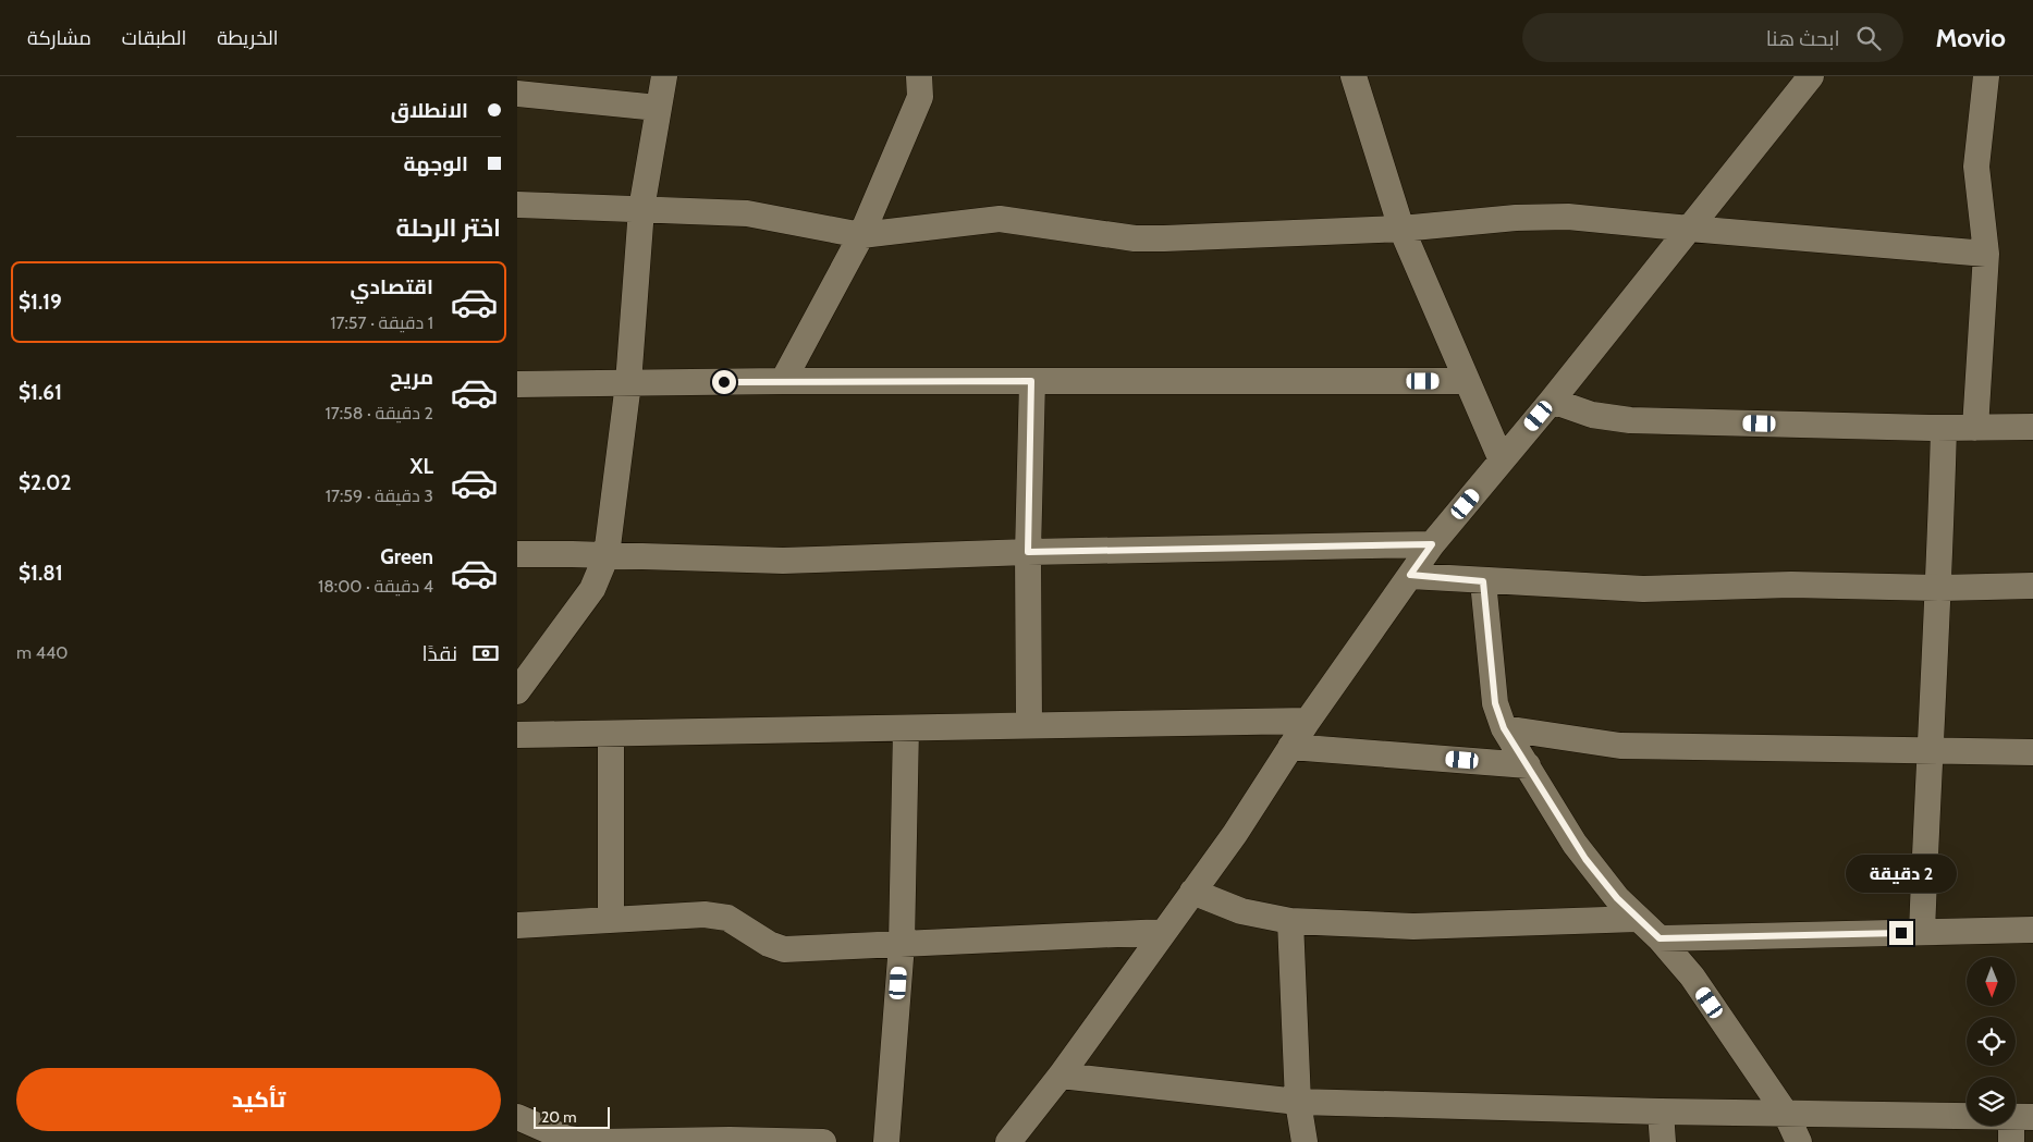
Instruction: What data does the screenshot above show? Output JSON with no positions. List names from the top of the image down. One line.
{"scale_bar":"20 m","north":"bottom","page":{"header":"Movio","search":"ابحث هنا","nav":["الخريطة","الطبقات","مشاركة"],"banner":["الانطلاق","الوجهة"],"heading":"اختر الرحلة","list":[{"name":"اقتصادي","note":"1 دقيقة · 17:57","value":"$1.19"},{"name":"مريح","note":"2 دقيقة · 17:58","value":"$1.61"},{"name":"XL","note":"3 دقيقة · 17:59","value":"$2.02"},{"name":"Green","note":"4 دقيقة · 18:00","value":"$1.81"}],"pay":["نقدًا","440 m"],"bubble":"2 دقيقة","buttons":"تأكيد","scale":"20 m"}}
